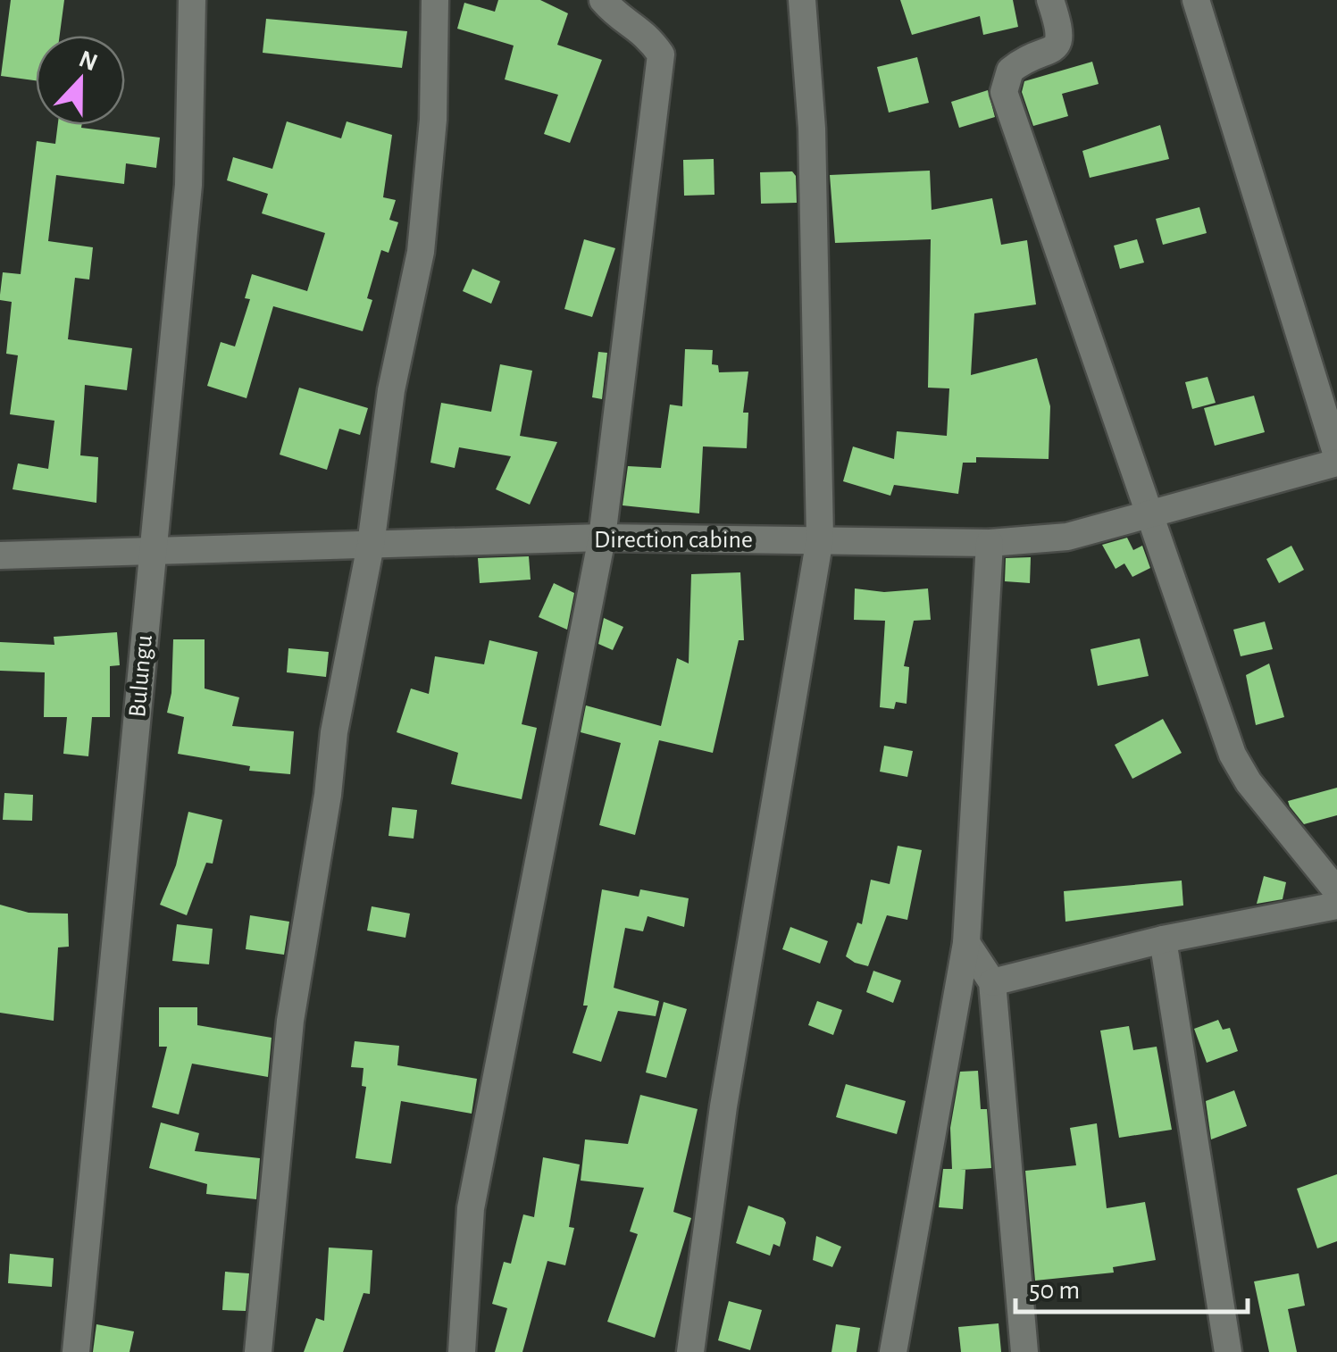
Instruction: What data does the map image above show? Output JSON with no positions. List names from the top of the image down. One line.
{"streets":{"street":["Direction cabine","Bulungu"]},"crossings":[["Direction cabine","Bulungu"]],"scale_bar":"50 m","north":"top"}
